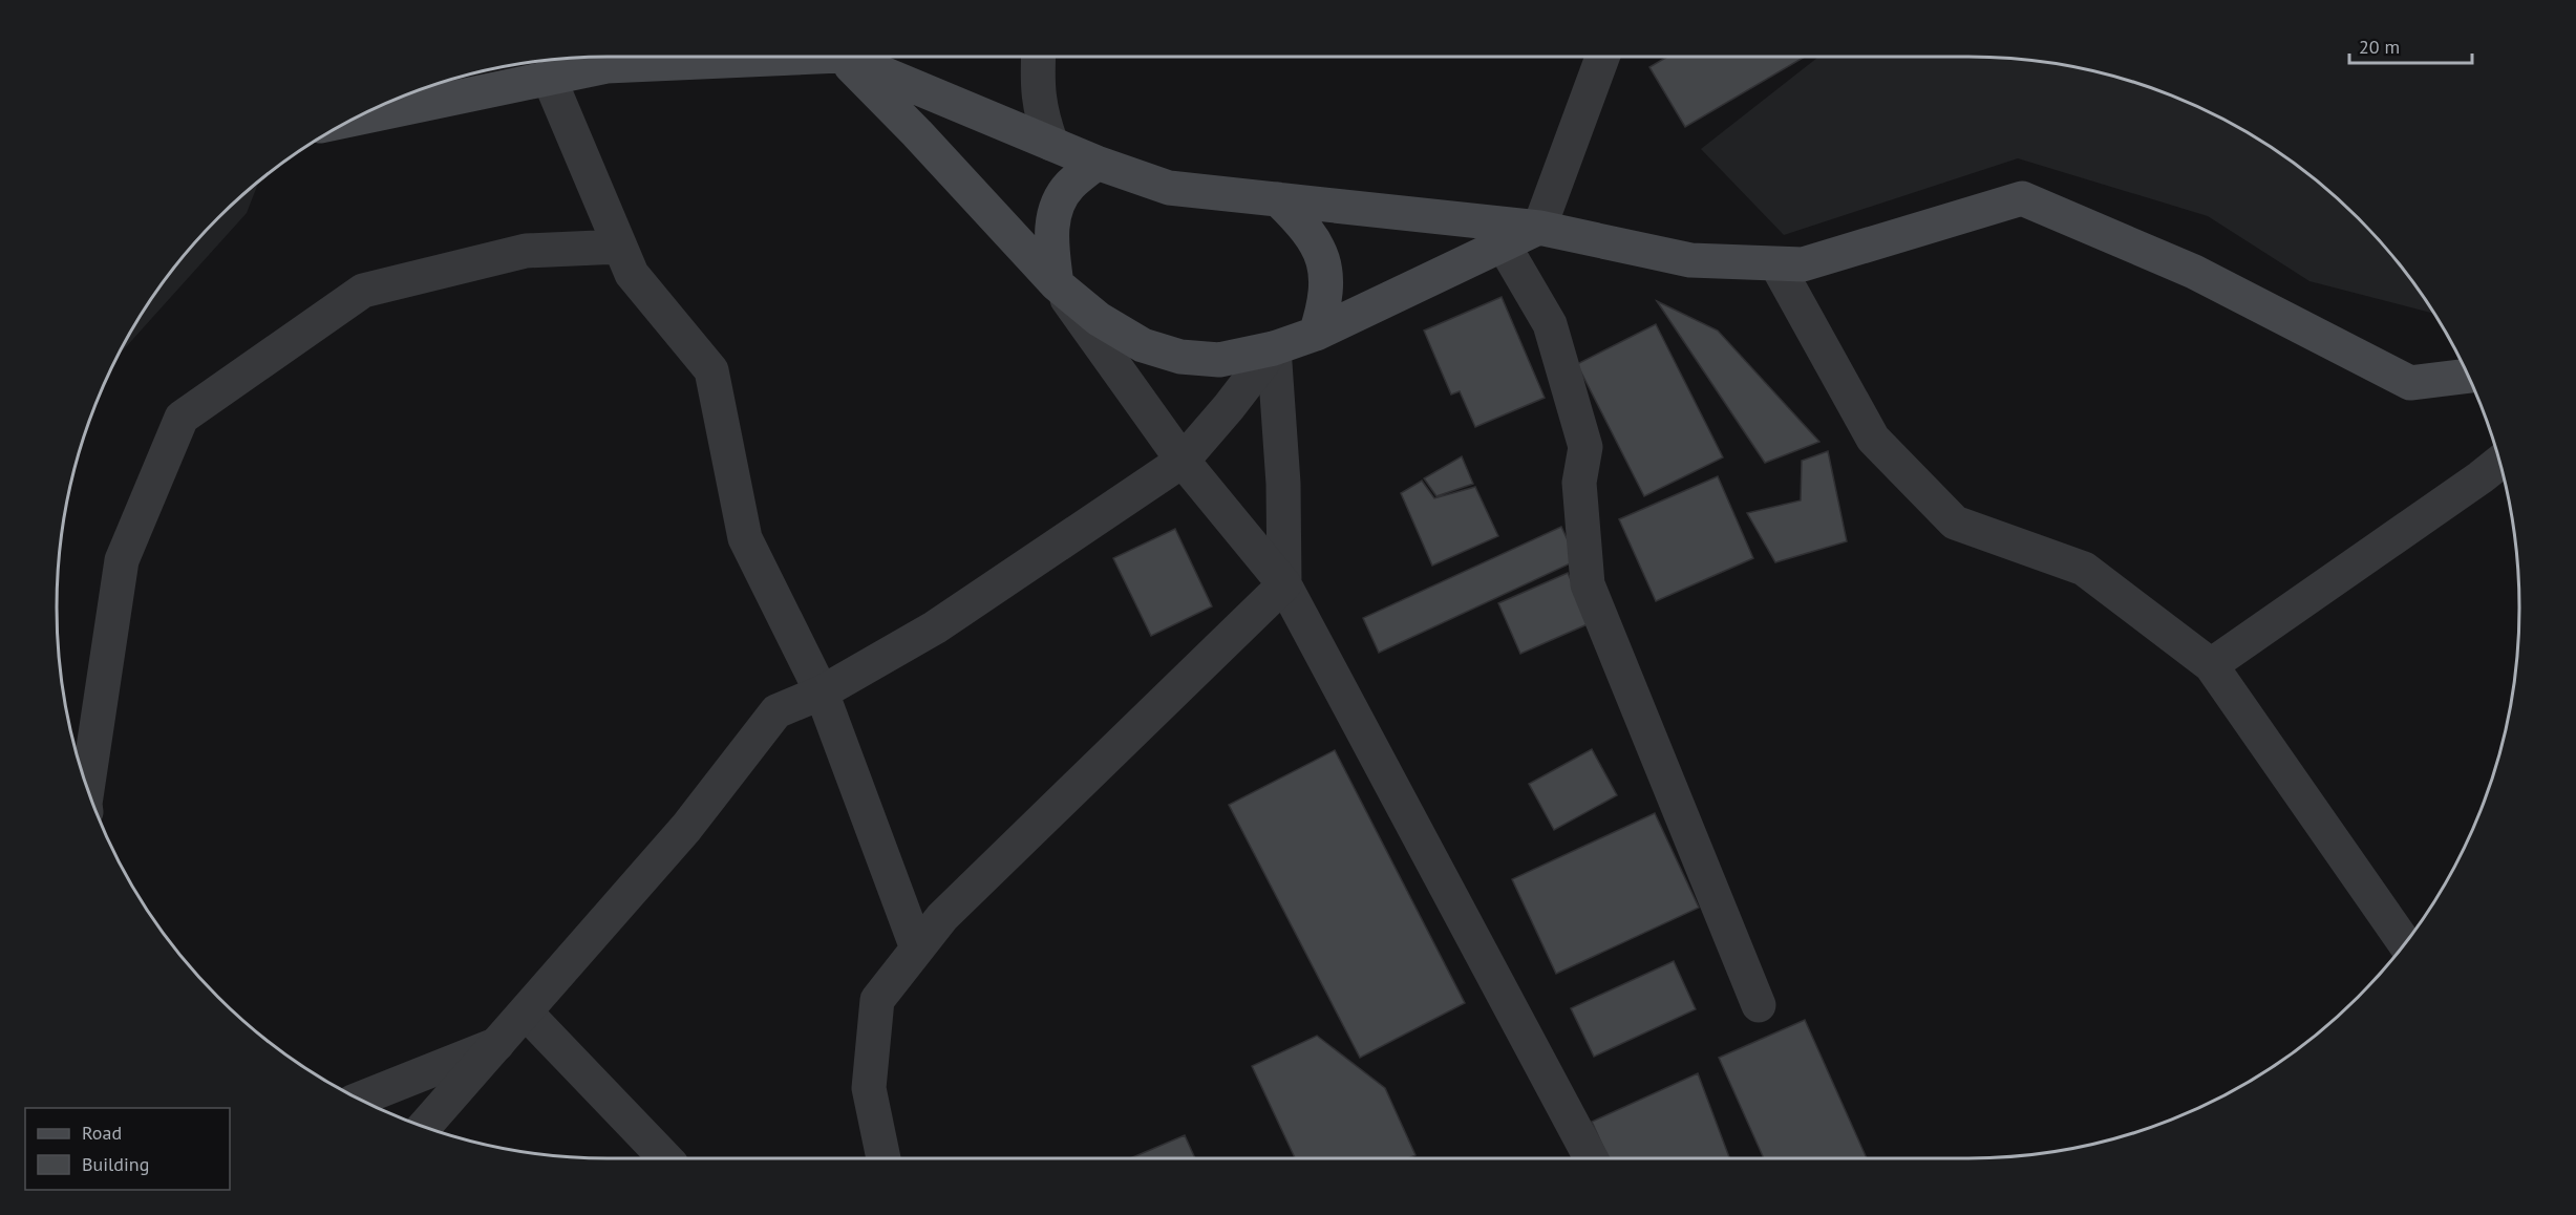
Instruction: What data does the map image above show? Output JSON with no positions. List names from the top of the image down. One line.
{"legend":["Road","Building"],"scale_bar":"20 m"}
